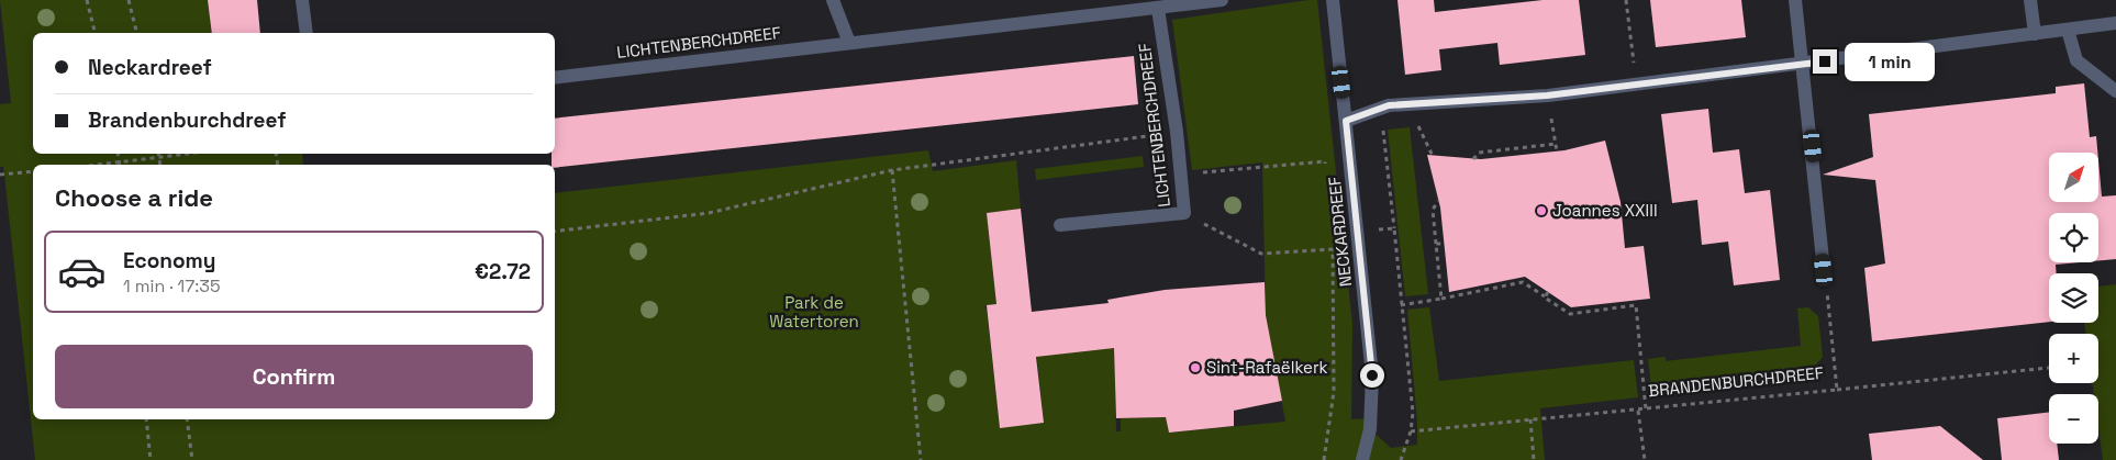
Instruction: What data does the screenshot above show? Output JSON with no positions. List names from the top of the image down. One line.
{"streets":{"street":["LICHTENBERCHDREEF","NECKARDREEF"],"path":["BRANDENBURCHDREEF"]},"parks":["Park de Watertoren"],"places":["Joannes XXIII","Sint-Rafaëlkerk"],"north":"top right","page":{"banner":["Neckardreef","Brandenburchdreef"],"bubble":"1 min","map_buttons":["+","−"],"heading":"Choose a ride","list":[{"name":"Economy","note":"1 min · 17:35","value":"€2.72"}],"buttons":"Confirm"}}
